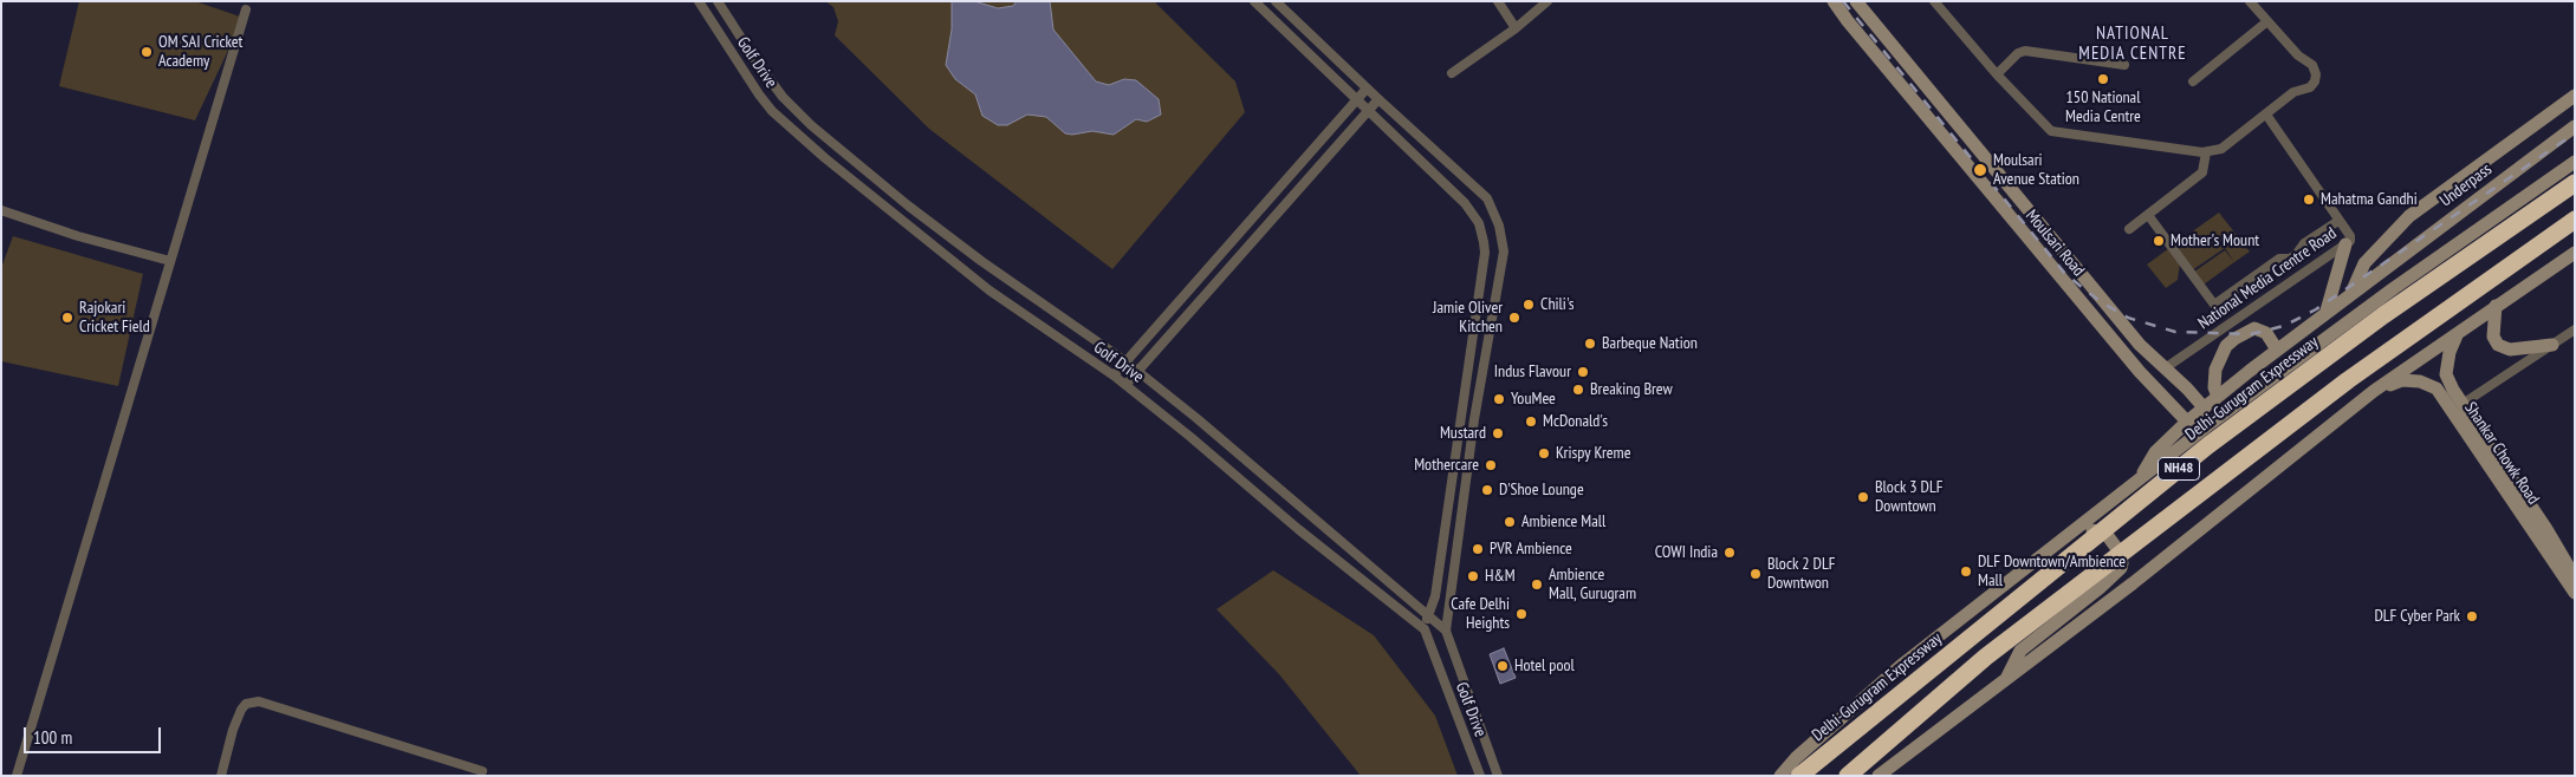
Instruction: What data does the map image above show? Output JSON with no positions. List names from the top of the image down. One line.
{"streets":{"highway":["Delhi-Gurugram Expressway","NH48"],"main road":["Underpass","Moulsari Road","Shankar Chowk Road"],"street":["Golf Drive","National Media Crentre Road"]},"crossings":[["Underpass","Moulsari Road"],["Moulsari Road","National Media Crentre Road"]],"districts":["NATIONAL MEDIA CENTRE"],"places":["OM SAI Cricket Academy","150 National Media Centre","Moulsari Avenue Station","Mahatma Gandhi","Mother's Mount","Chili's","Rajokari Cricket Field","Jamie Oliver Kitchen","Barbeque Nation","Indus Flavour","Breaking Brew","YouMee","McDonald's","Mustard","Krispy Kreme","Mothercare","D'Shoe Lounge","Block 3 DLF Downtown","Ambience Mall","PVR Ambience","COWI India","DLF Downtown/Ambience Mall","Block 2 DLF Downtwon","H&M","Ambience Mall, Gurugram","Cafe Delhi Heights","DLF Cyber Park","Hotel pool"],"scale_bar":"100 m"}
